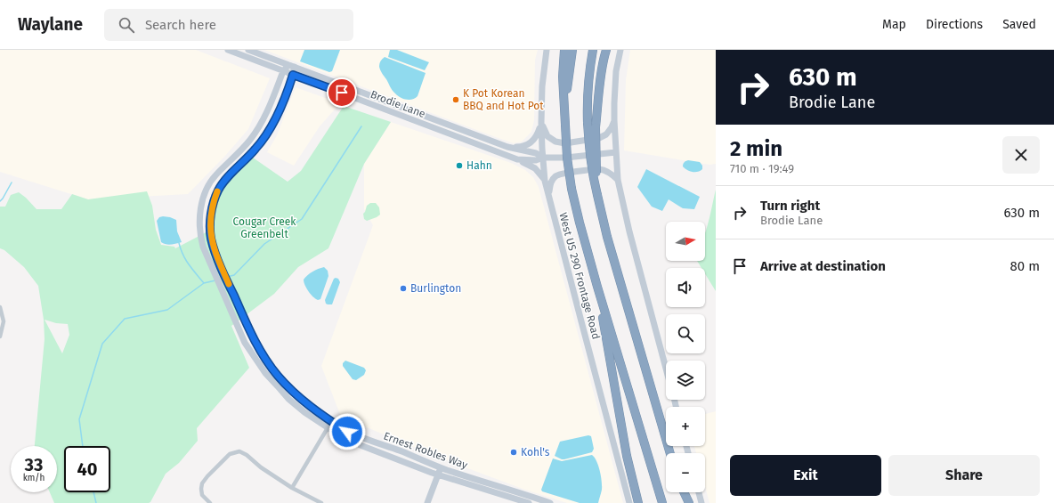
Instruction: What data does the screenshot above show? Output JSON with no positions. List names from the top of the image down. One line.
{"streets":{"main road":["Brodie Lane","West US 290 Frontage Road","Ernest Robles Way"]},"crossings":[["Brodie Lane","West US 290 Frontage Road"],["Brodie Lane","Ernest Robles Way"]],"parks":["Cougar Creek Greenbelt"],"places":["K Pot Korean BBQ and Hot Pot","Hahn","Burlington","Kohl's"],"north":"right","page":{"header":"Waylane","search":"Search here","nav":["Map","Directions","Saved"],"turn":["630 m","Brodie Lane"],"heading":["2 min","710 m · 19:49"],"list":[{"name":"Turn right","note":"Brodie Lane","value":"630 m"},{"name":"Arrive at destination","value":"80 m"}],"map_buttons":["+","−"],"speed":"33 km/h","limit":"40","buttons":["Exit","Share"]}}
